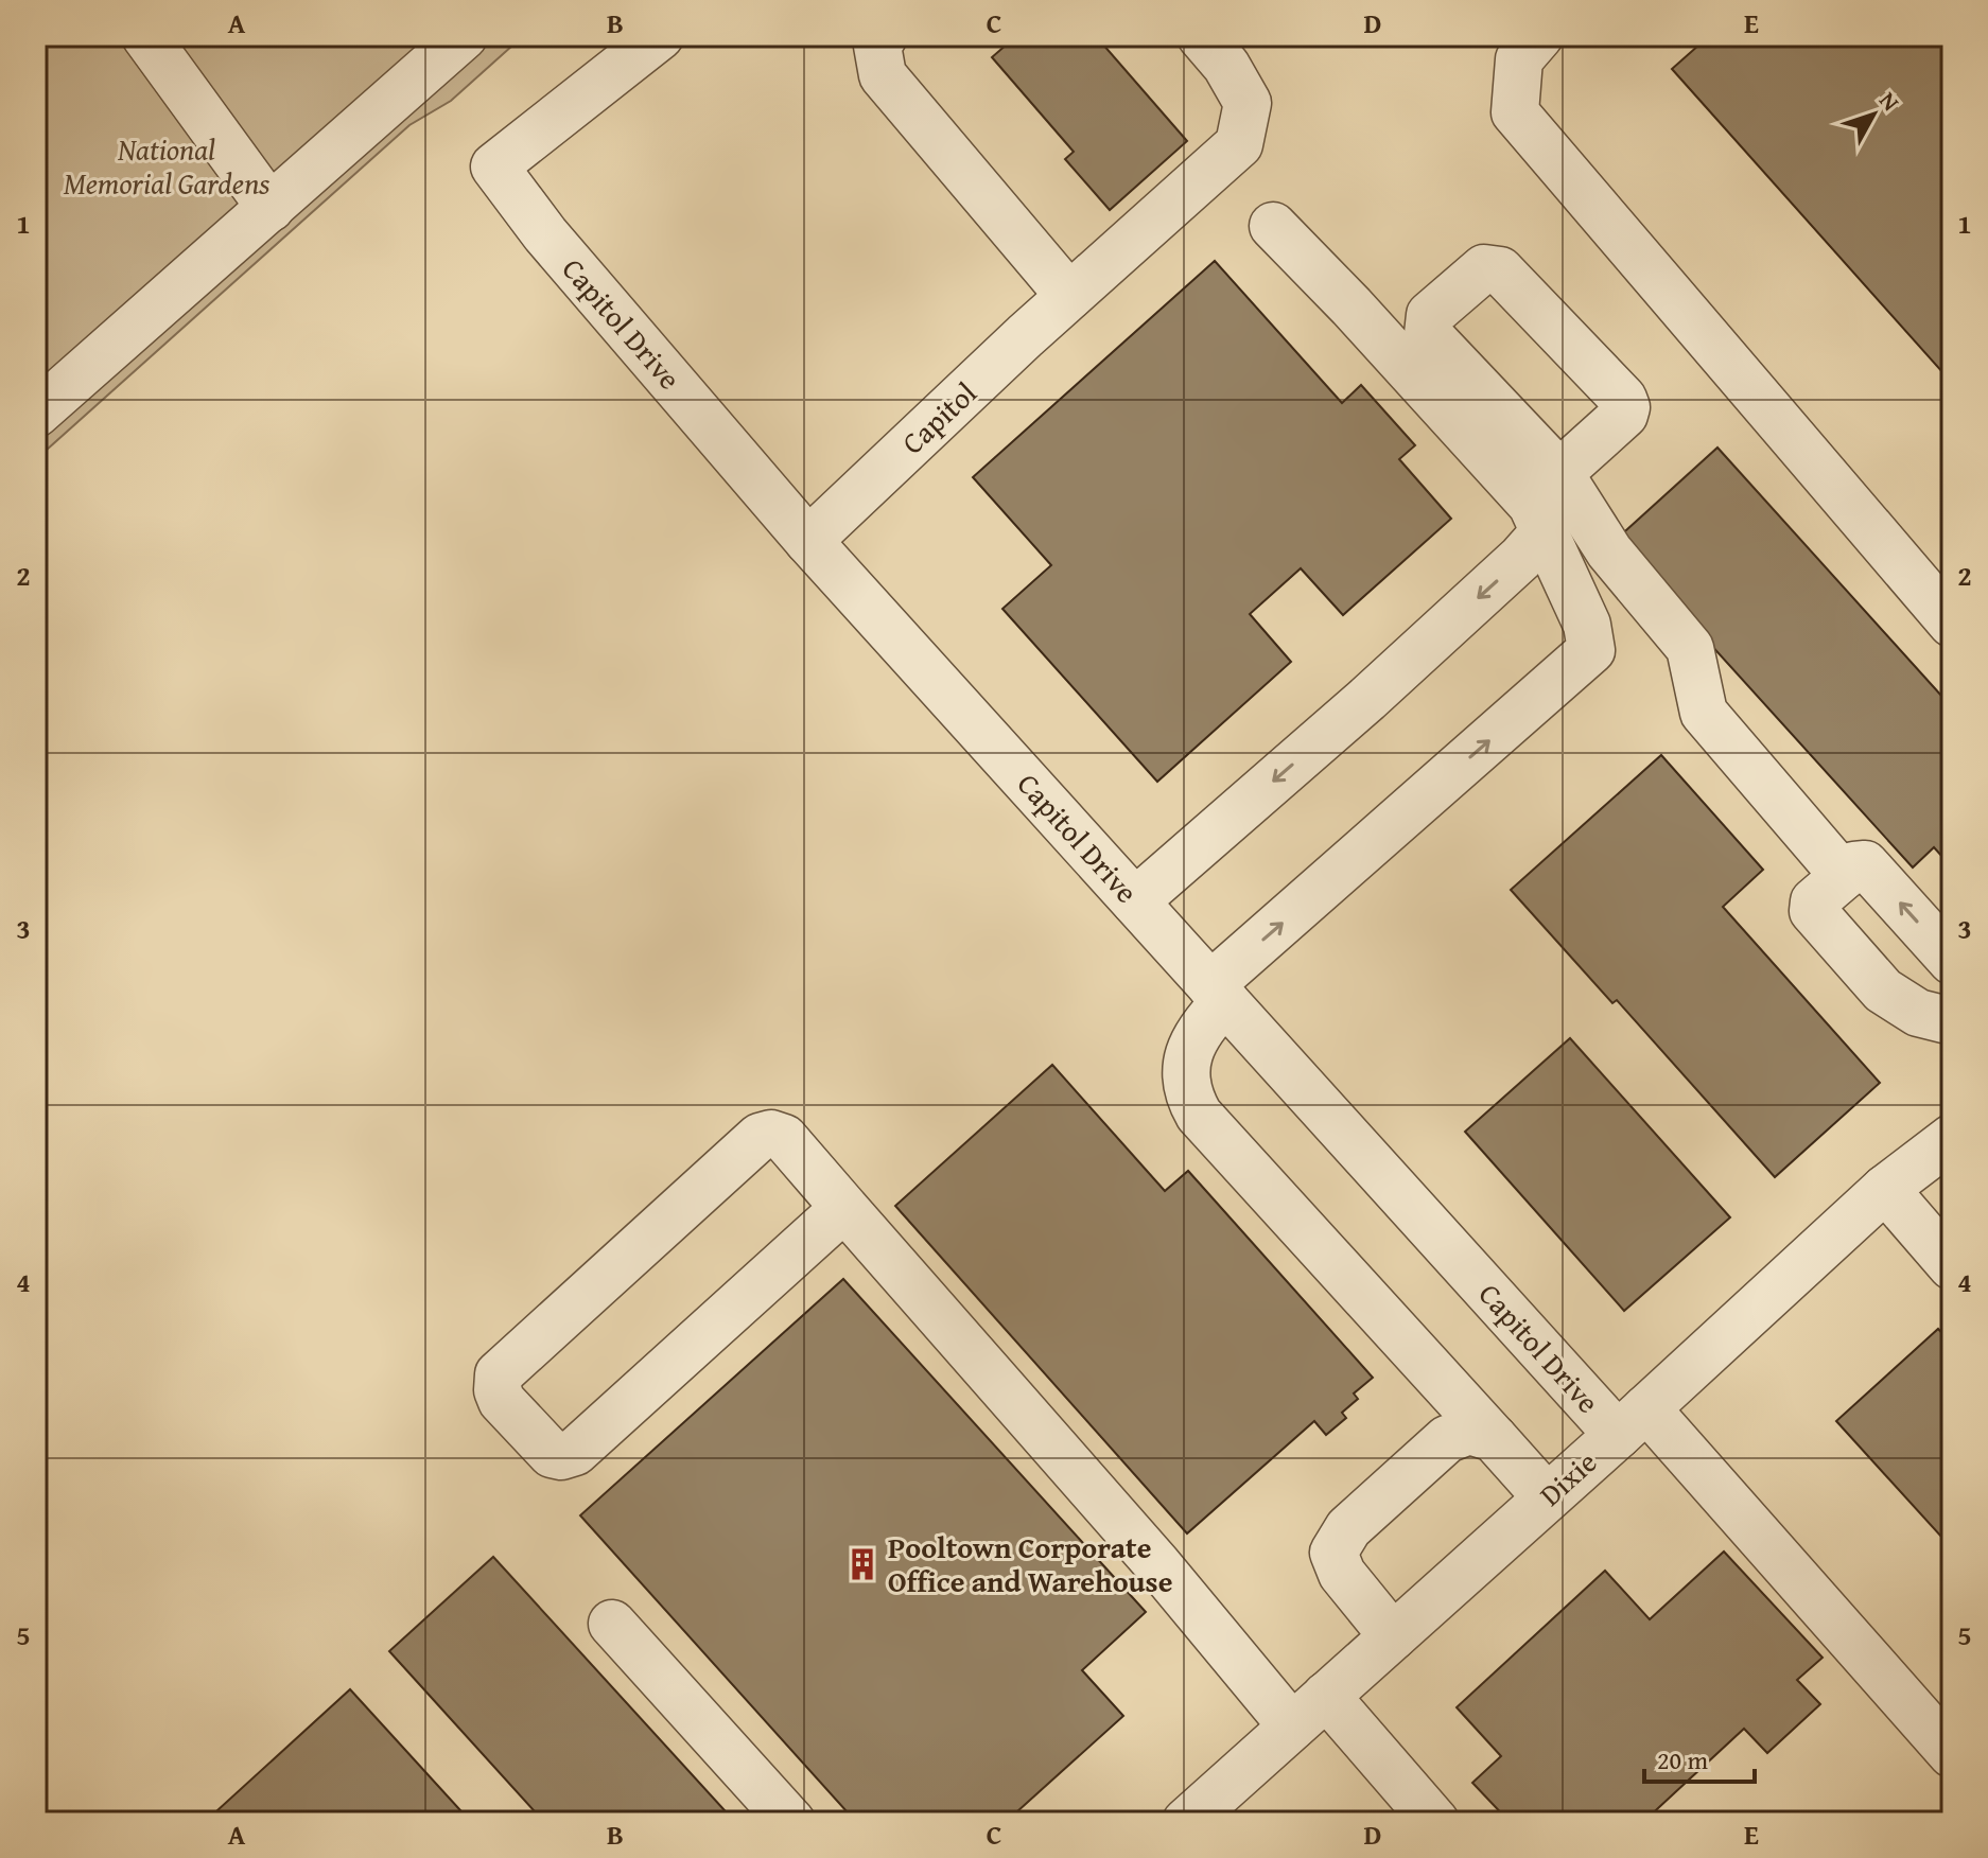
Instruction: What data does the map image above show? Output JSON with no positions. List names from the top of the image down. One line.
{"streets":{"street":["Capitol Drive","Capitol","Dixie"]},"crossings":[["Capitol Drive","Capitol"],["Capitol Drive","Dixie"]],"parks":["National Memorial Gardens"],"places":{"building":["Pooltown Corporate Office and Warehouse"]},"scale_bar":"20 m","north":"top right","grid":{"columns":["A","B","C","D","E"],"rows":["1","2","3","4","5"]}}
